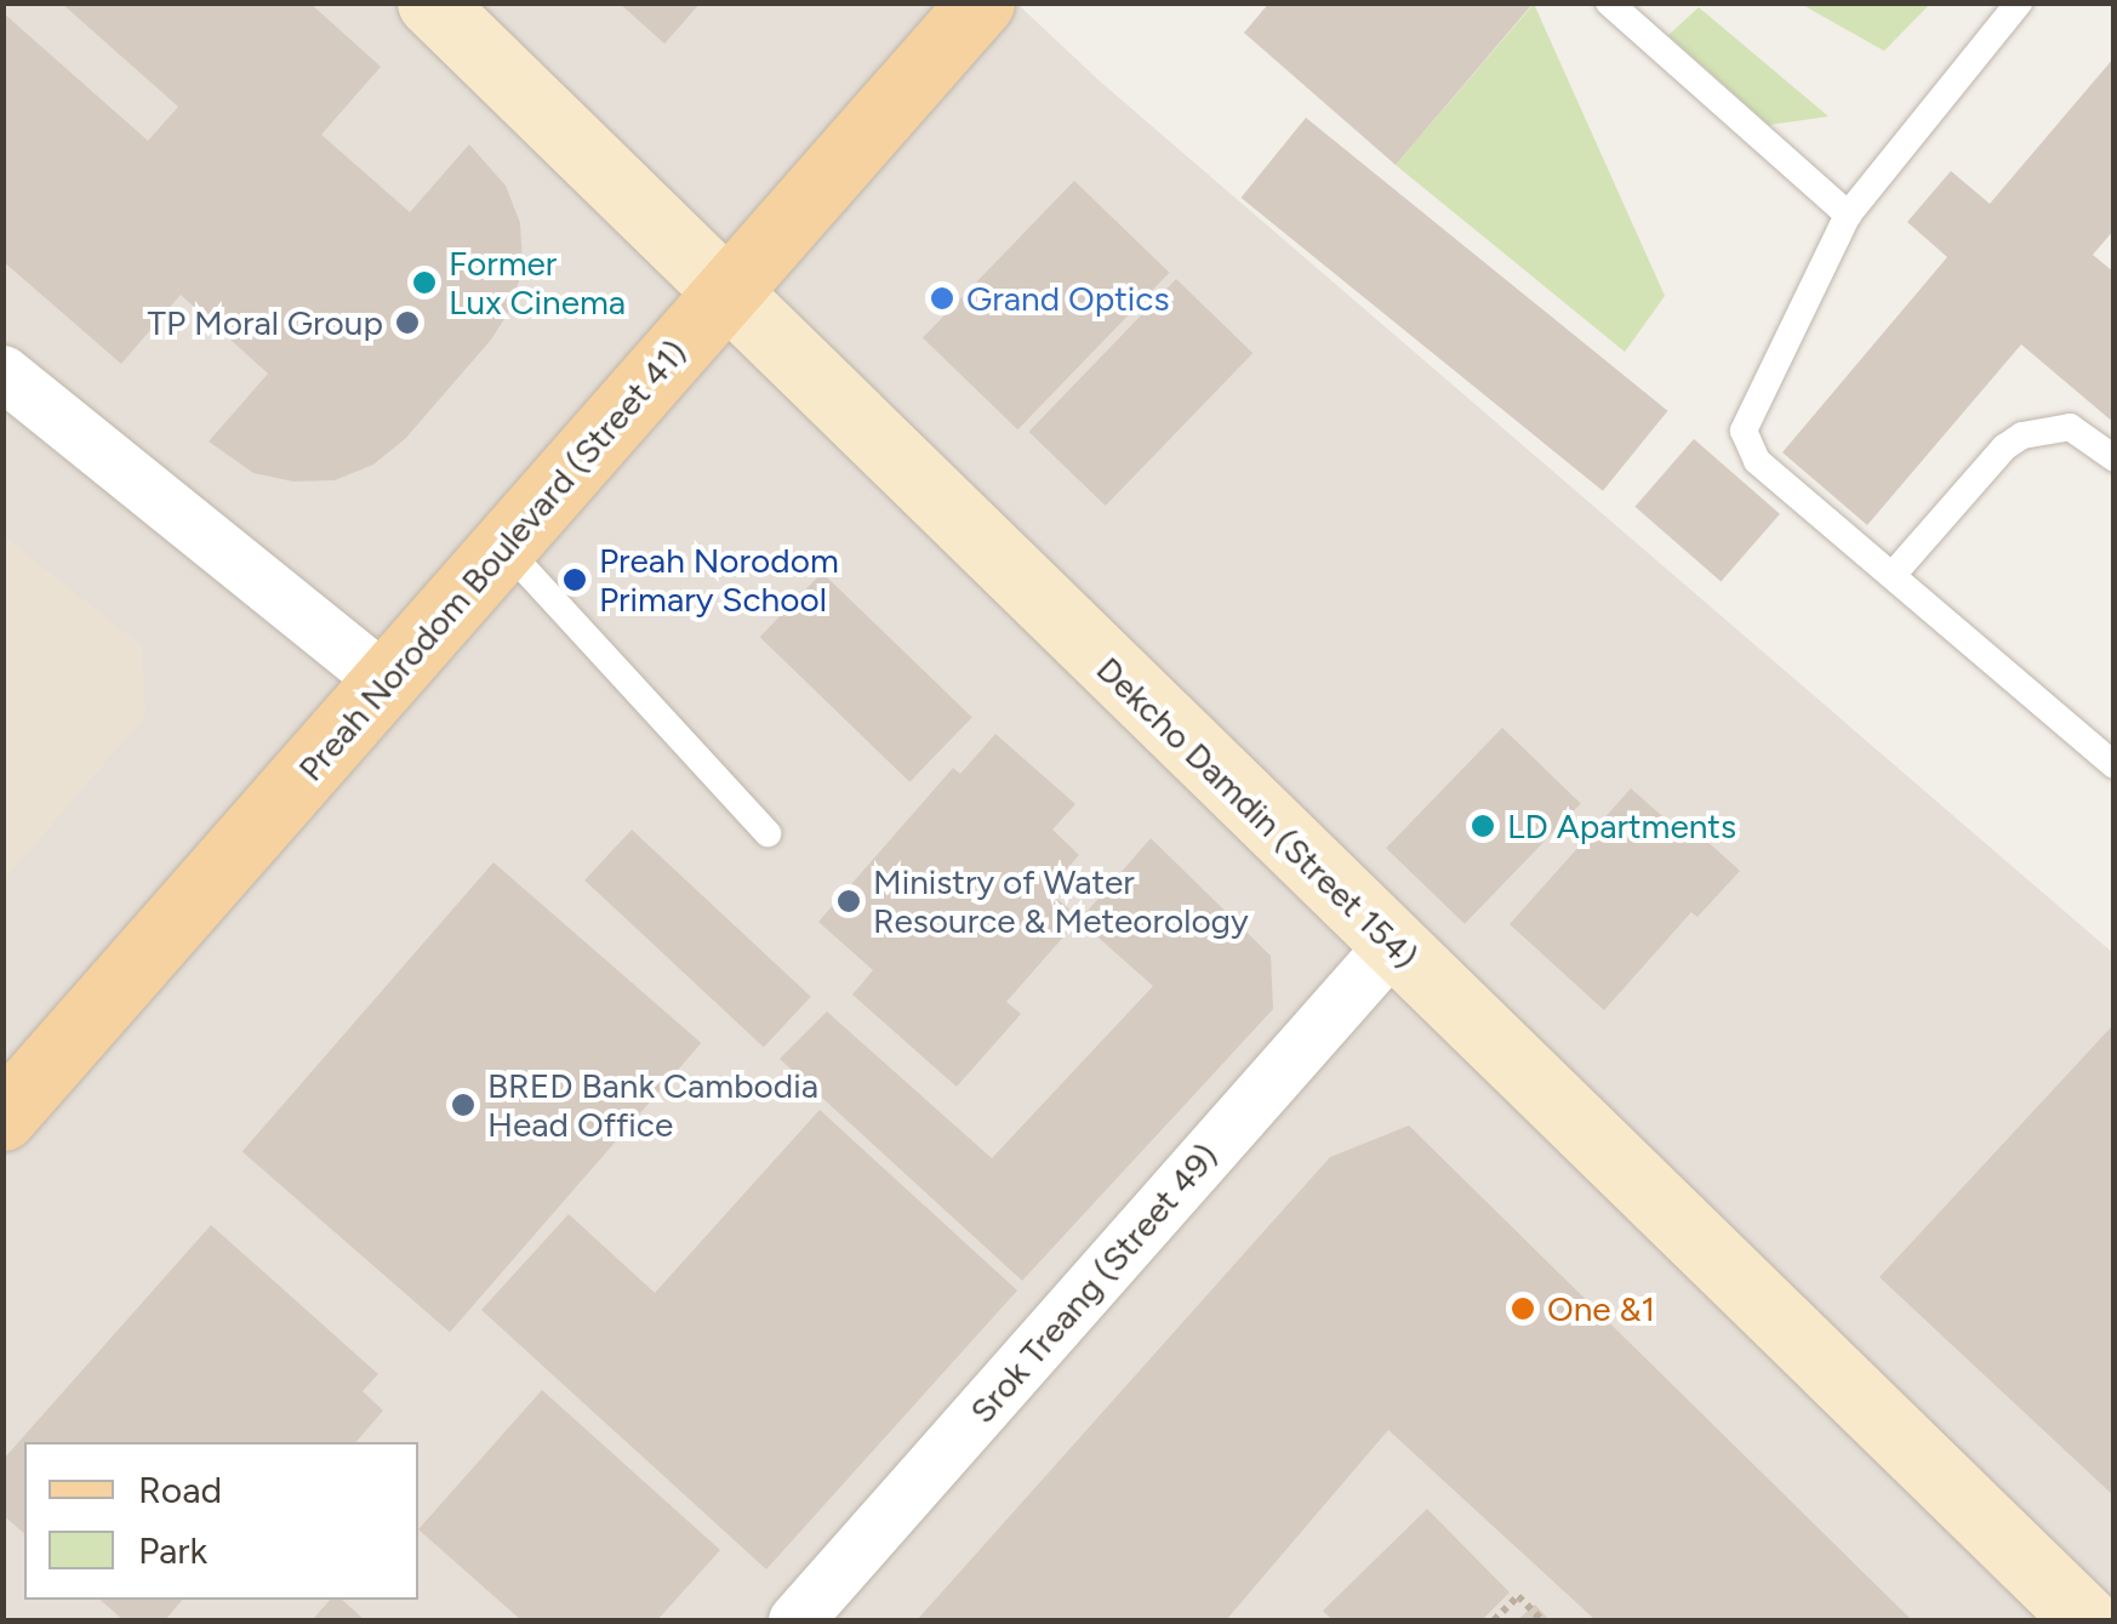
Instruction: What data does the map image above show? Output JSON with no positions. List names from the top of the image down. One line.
{"streets":{"main road":["Preah Norodom Boulevard (Street 41)"],"street":["Dekcho Damdin (Street 154)","Srok Treang (Street 49)"]},"crossings":[["Preah Norodom Boulevard (Street 41)","Dekcho Damdin (Street 154)"],["Dekcho Damdin (Street 154)","Srok Treang (Street 49)"]],"places":["Former Lux Cinema","Grand Optics","TP Moral Group","Preah Norodom Primary School","LD Apartments","Ministry of Water Resource & Meteorology","BRED Bank Cambodia Head Office","One &1"],"legend":["Road","Park"]}
